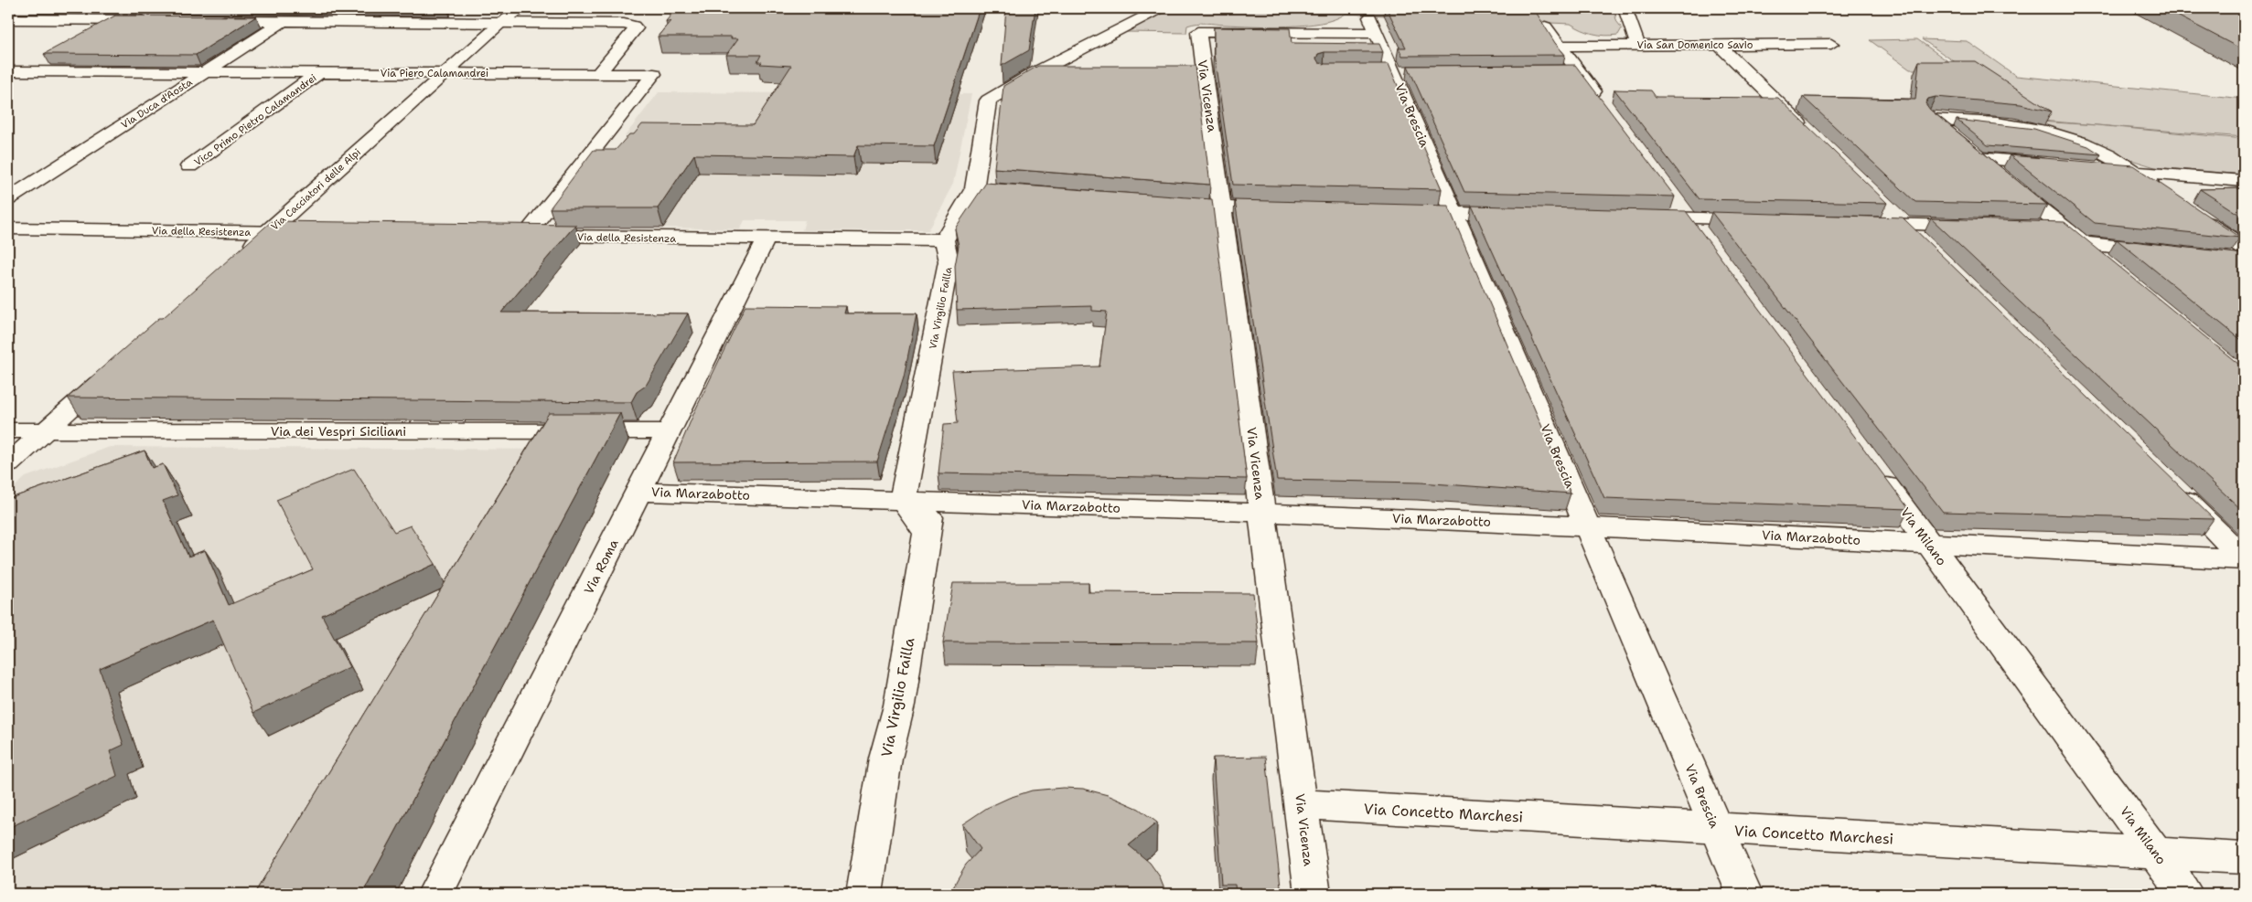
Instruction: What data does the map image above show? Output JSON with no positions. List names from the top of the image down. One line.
{"streets":{"street":["Via San Domenico Savio","Via Piero Calamandrei","Via Vicenza","Via Duca d'Aosta","Via Brescia","Vico Primo Pietro Calamandrei","Via Cacciatori delle Alpi","Via della Resistenza","Via Virgilio Failla","Via dei Vespri Siciliani","Via Marzabotto","Via Milano","Via Roma","Via Concetto Marchesi"]},"crossings":[["Via Piero Calamandrei","Via Duca d'Aosta"],["Via Piero Calamandrei","Vico Primo Pietro Calamandrei"],["Via Piero Calamandrei","Via Cacciatori delle Alpi"],["Via Piero Calamandrei","Via della Resistenza"],["Via Vicenza","Via Brescia"],["Via Vicenza","Via Marzabotto"],["Via Vicenza","Via Concetto Marchesi"],["Via Brescia","Via Marzabotto"],["Via Brescia","Via Concetto Marchesi"],["Via Cacciatori delle Alpi","Via della Resistenza"],["Via della Resistenza","Via Virgilio Failla"],["Via della Resistenza","Via Roma"],["Via Virgilio Failla","Via Marzabotto"],["Via dei Vespri Siciliani","Via Roma"],["Via Marzabotto","Via Milano"],["Via Marzabotto","Via Roma"],["Via Milano","Via Concetto Marchesi"]]}
